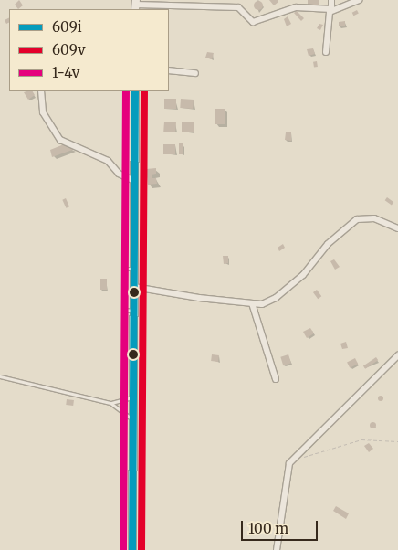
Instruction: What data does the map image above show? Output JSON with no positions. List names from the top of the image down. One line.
{"lines":["transit line 609i","transit line 609v","transit line 1-4v"],"legend":["609i","609v","1-4v"],"scale_bar":"100 m"}
